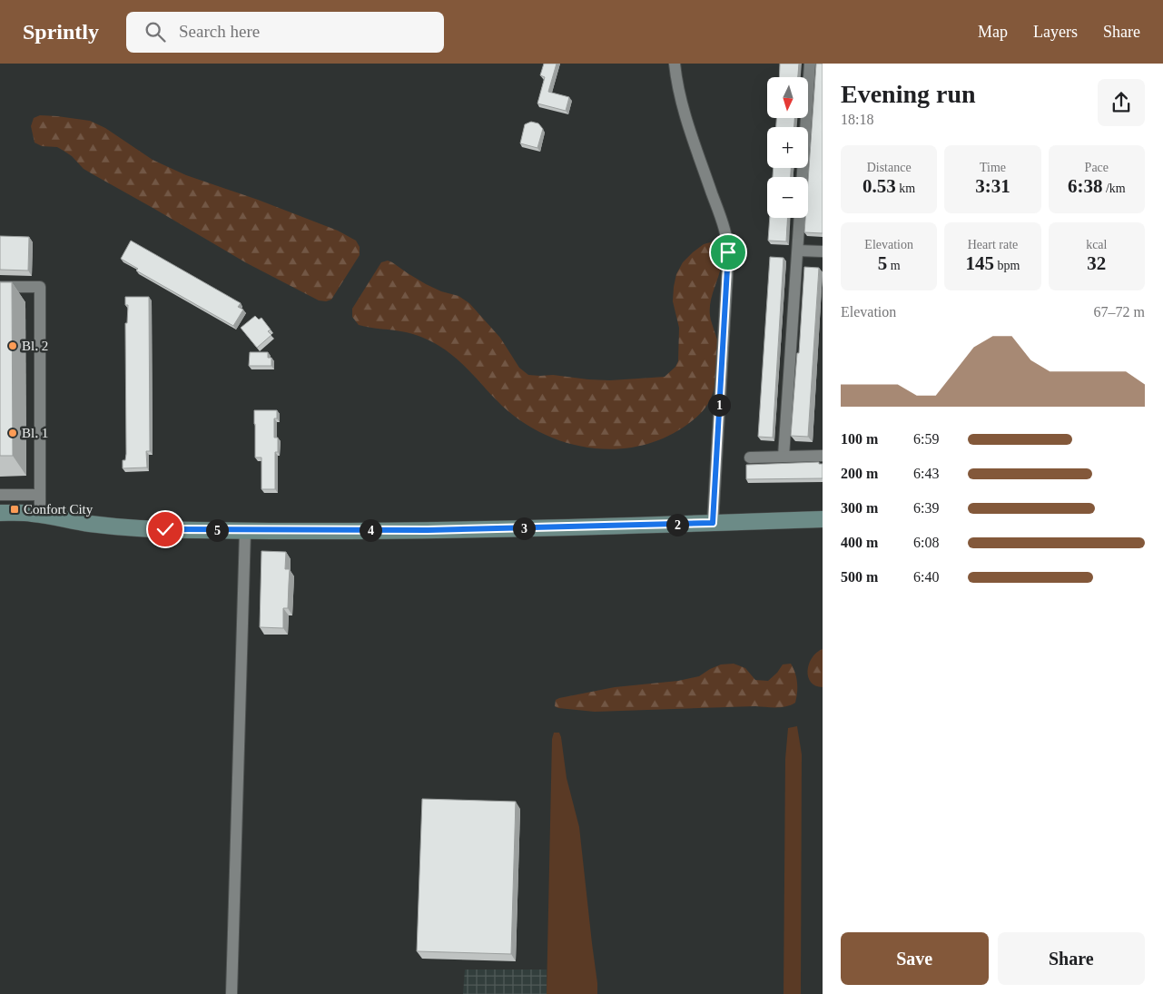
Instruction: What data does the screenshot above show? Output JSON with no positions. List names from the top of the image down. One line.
{"places":{"other":["Bl. 2","Bl. 1"],"transit":["Confort City"]},"north":"bottom","page":{"header":"Sprintly","search":"Search here","nav":["Map","Layers","Share"],"heading":["Evening run","18:18"],"map_buttons":["+","−"],"stats":[["Distance","0.53 km"],["Time","3:31"],["Pace","6:38 /km"],["Elevation","5 m"],["Heart rate","145 bpm"],["kcal","32"]],"chart":["Elevation","67–72 m"],"pins":["1","2","3","4","5"],"list":[{"name":"100 m","note":"6:59"},{"name":"200 m","note":"6:43"},{"name":"300 m","note":"6:39"},{"name":"400 m","note":"6:08"},{"name":"500 m","note":"6:40"}],"buttons":["Save","Share"]}}
